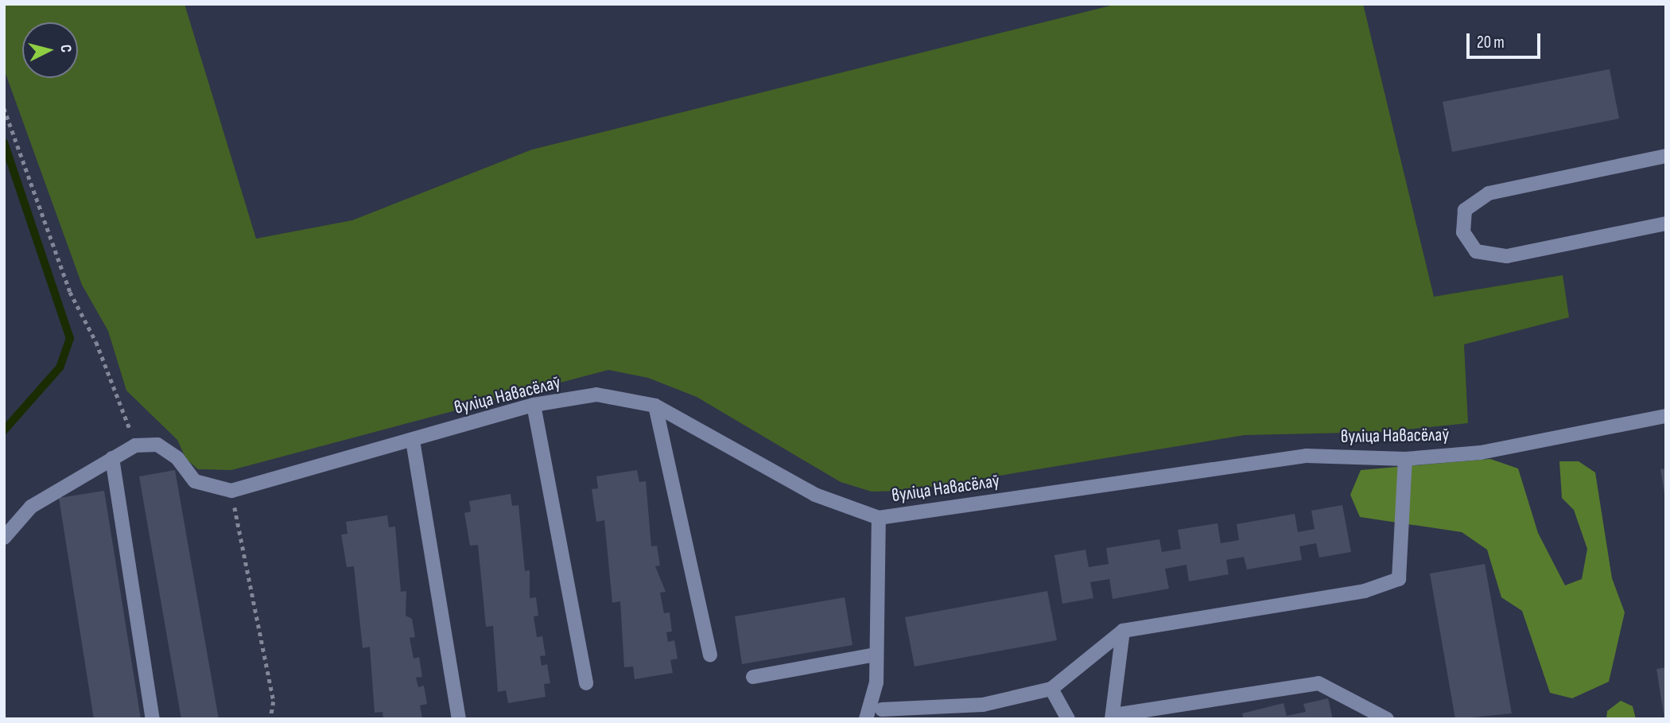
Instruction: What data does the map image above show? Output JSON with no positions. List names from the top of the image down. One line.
{"streets":{"street":["вуліца Навасёлаў"]},"scale_bar":"20 m","north":"right"}
